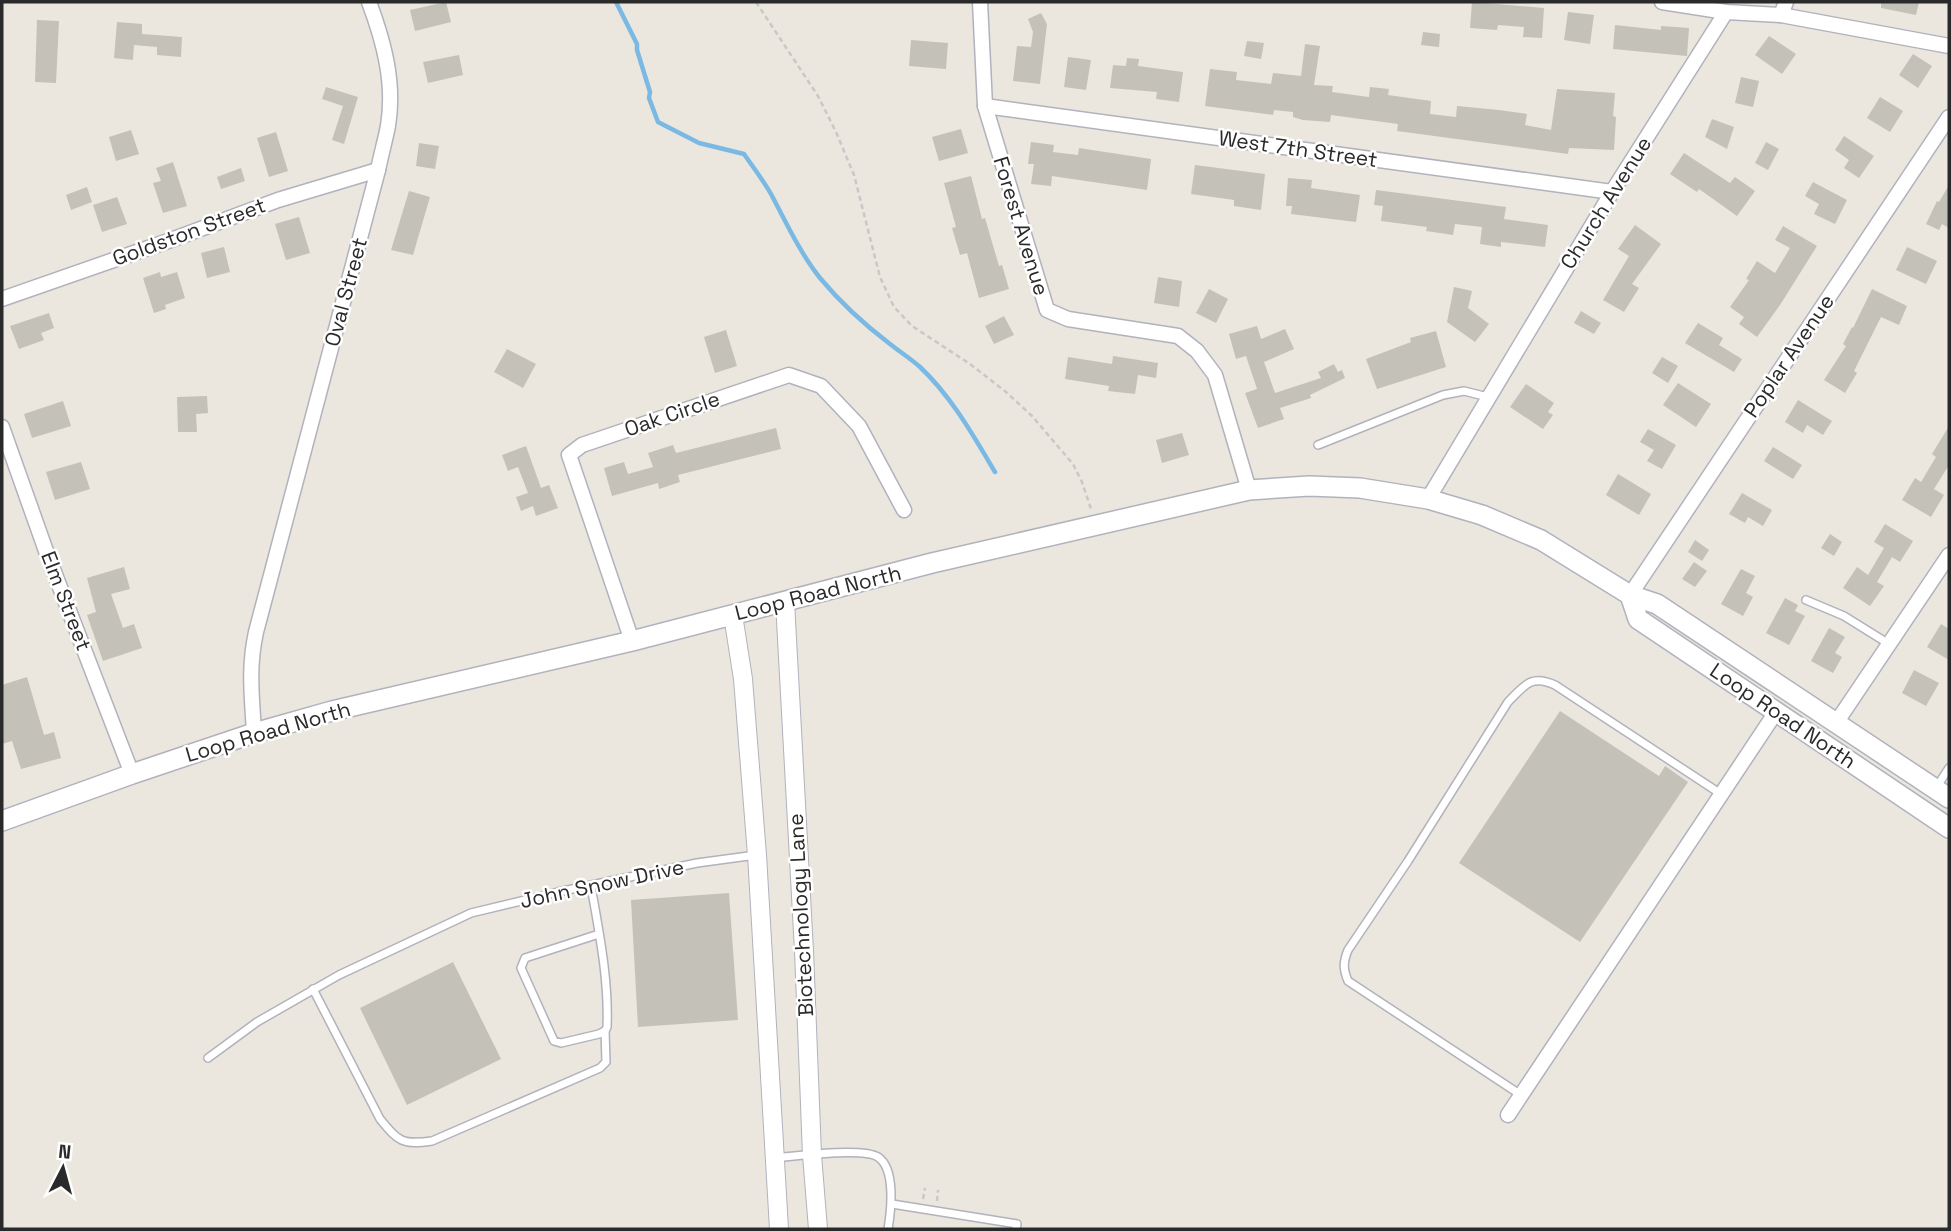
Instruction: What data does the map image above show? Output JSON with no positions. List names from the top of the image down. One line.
{"streets":{"main road":["Loop Road North"],"street":["West 7th Street","Church Avenue","Forest Avenue","Goldston Street","Oval Street","Poplar Avenue","Oak Circle","Elm Street","Biotechnology Lane"],"lane":["John Snow Drive"]},"crossings":[["West 7th Street","Church Avenue"],["West 7th Street","Forest Avenue"],["Church Avenue","Loop Road North"],["Forest Avenue","Loop Road North"],["Goldston Street","Oval Street"],["Oval Street","Loop Road North"],["Poplar Avenue","Loop Road North"],["Oak Circle","Loop Road North"],["Loop Road North","Elm Street"],["Loop Road North","Biotechnology Lane"],["John Snow Drive","Biotechnology Lane"]],"north":"top"}
